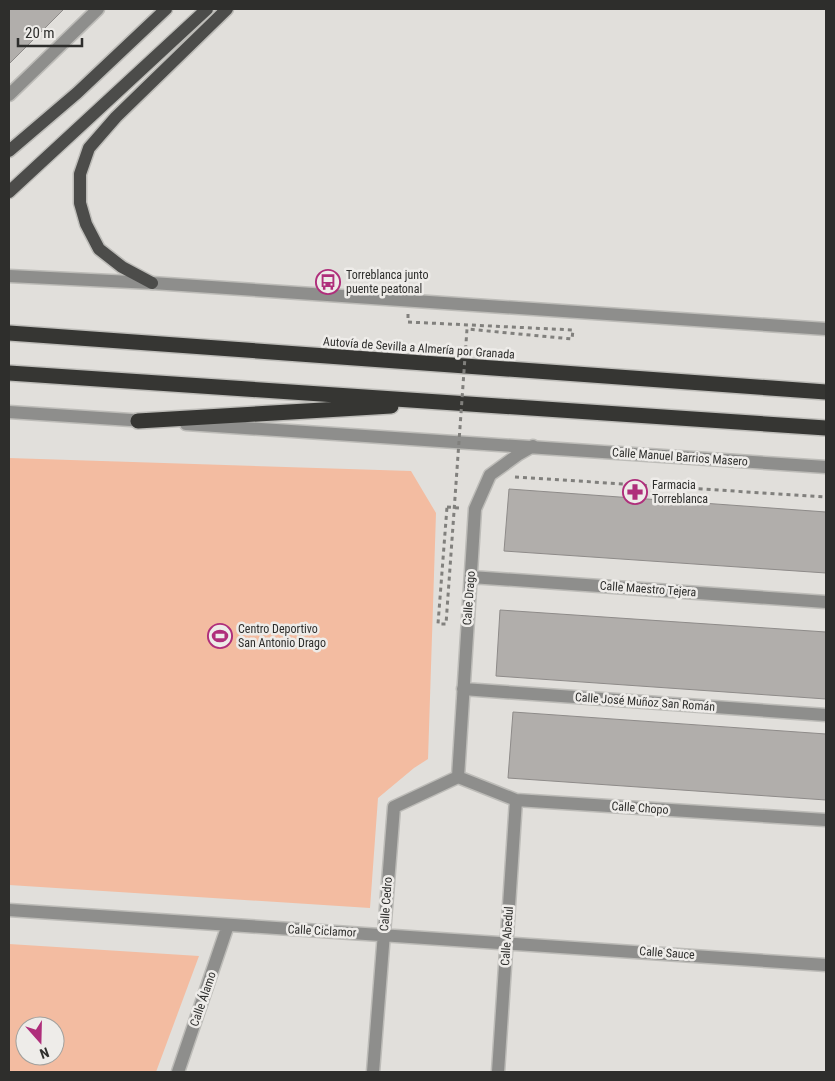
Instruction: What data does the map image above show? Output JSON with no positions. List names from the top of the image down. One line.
{"streets":{"highway":["Autovía de Sevilla a Almería por Granada"],"street":["Calle Manuel Barrios Masero","Calle Maestro Tejera","Calle Drago","Calle José Muñoz San Román","Calle Chopo","Calle Cedro","Calle Ciclamor","Calle Abedul","Calle Sauce","Calle Álamo"]},"crossings":[["Calle Manuel Barrios Masero","Calle Drago"],["Calle Maestro Tejera","Calle Drago"],["Calle Drago","Calle José Muñoz San Román"],["Calle Drago","Calle Chopo"],["Calle Drago","Calle Cedro"],["Calle Chopo","Calle Cedro"],["Calle Chopo","Calle Abedul"],["Calle Cedro","Calle Ciclamor"],["Calle Ciclamor","Calle Abedul"],["Calle Ciclamor","Calle Sauce"],["Calle Ciclamor","Calle Álamo"],["Calle Abedul","Calle Sauce"]],"places":{"bus stop":["Torreblanca junto puente peatonal"],"pharmacy":["Farmacia Torreblanca"],"sports":["Centro Deportivo San Antonio Drago"]},"scale_bar":"20 m","north":"bottom"}
